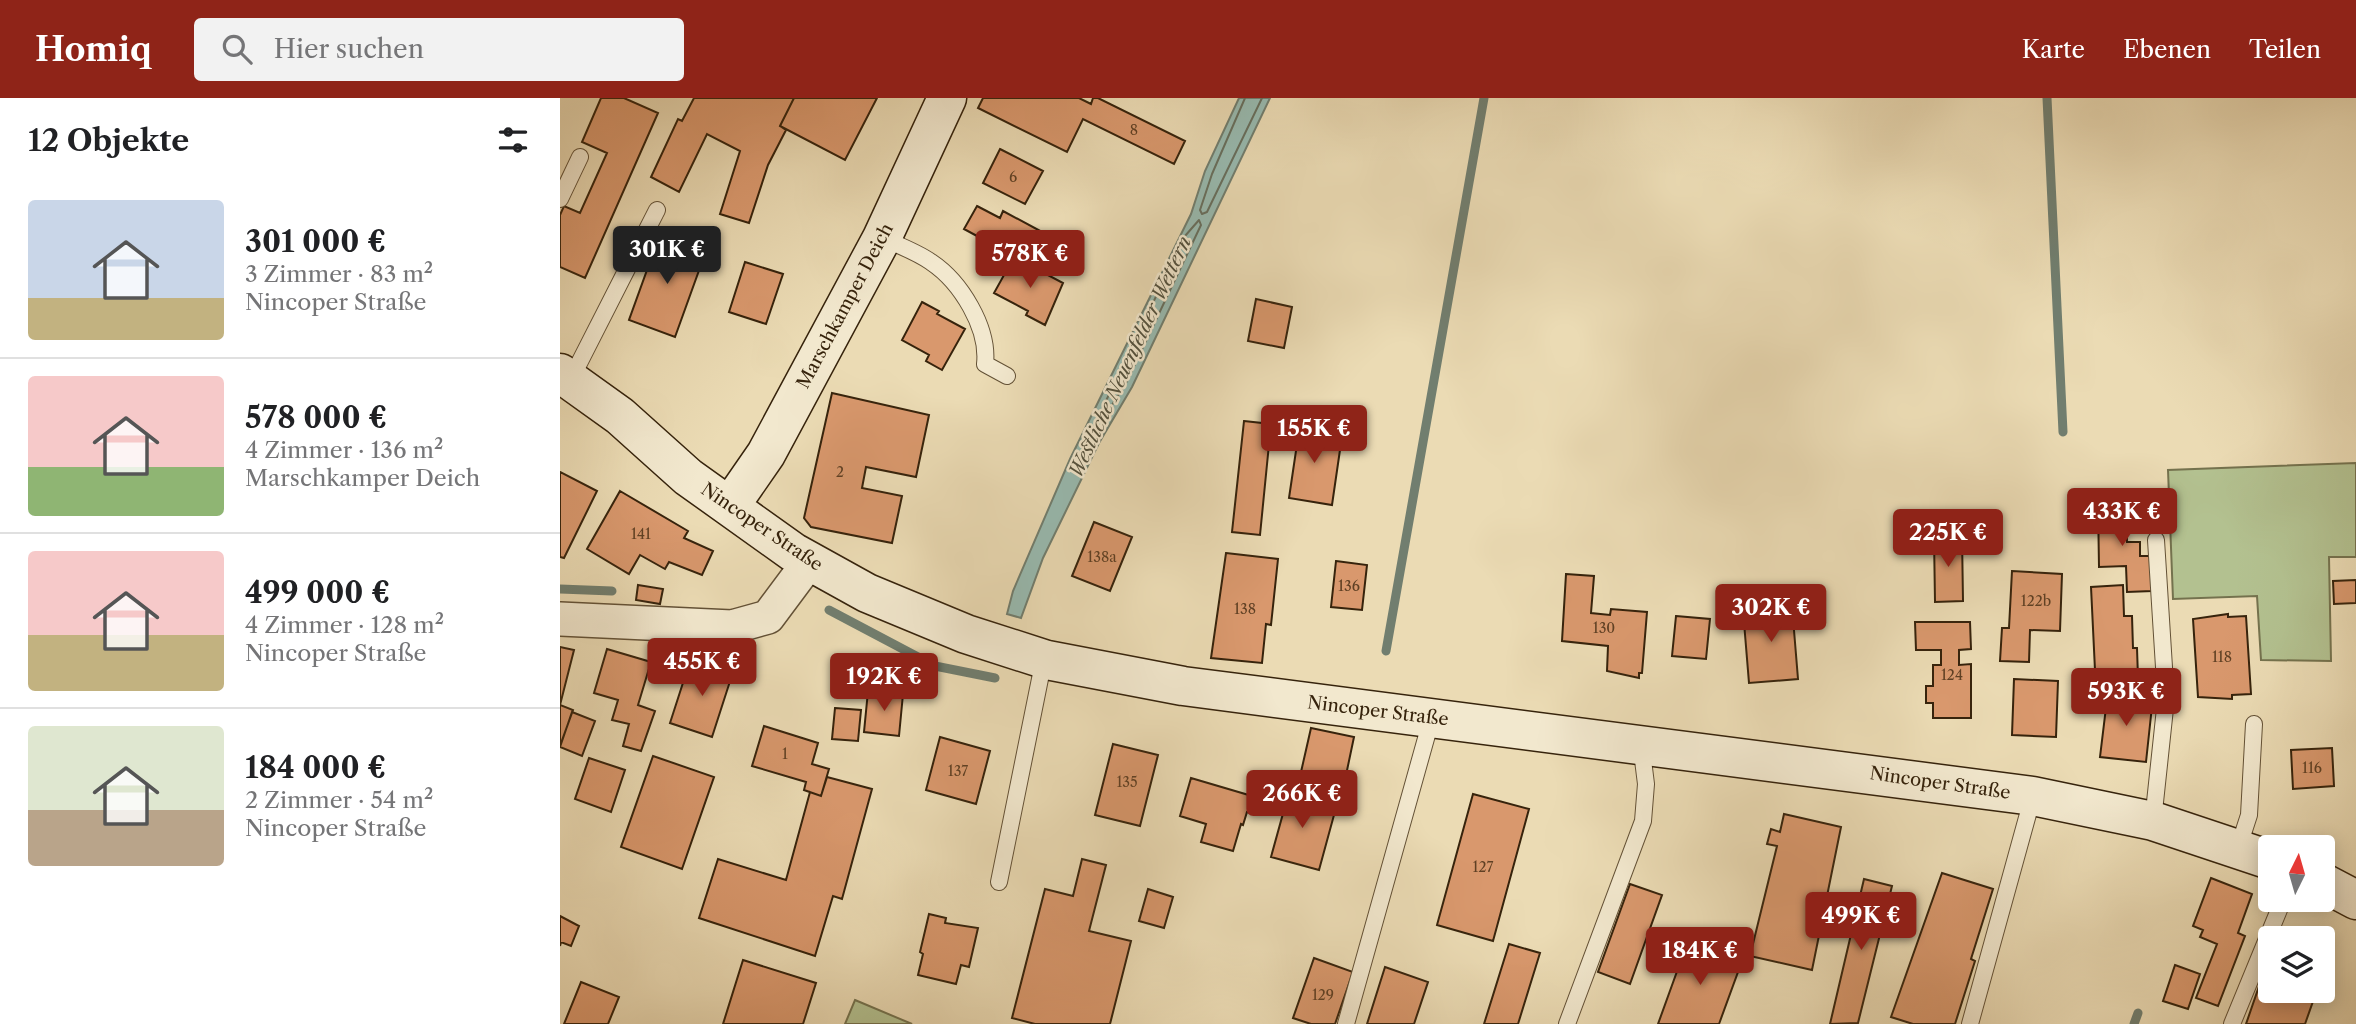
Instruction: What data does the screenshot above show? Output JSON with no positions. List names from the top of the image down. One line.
{"streets":{"main road":["Marschkamper Deich","Nincoper Straße"]},"crossings":[["Marschkamper Deich","Nincoper Straße"]],"water":["Westliche Neuenfelder Wettern"],"house_numbers":["8","6","2","141","138a","136","122b","138","130","118","124","1","116","137","135","127","129"],"north":"top","page":{"header":"Homiq","search":"Hier suchen","nav":["Karte","Ebenen","Teilen"],"heading":"12 Objekte","list":[{"name":"301 000 €","note":"3 Zimmer · 83 m² · Nincoper Straße"},{"name":"578 000 €","note":"4 Zimmer · 136 m² · Marschkamper Deich"},{"name":"499 000 €","note":"4 Zimmer · 128 m² · Nincoper Straße"},{"name":"184 000 €","note":"2 Zimmer · 54 m² · Nincoper Straße"}],"price":["301K €","578K €","155K €","433K €","225K €","302K €","455K €","192K €","593K €","266K €","499K €","184K €"]}}
